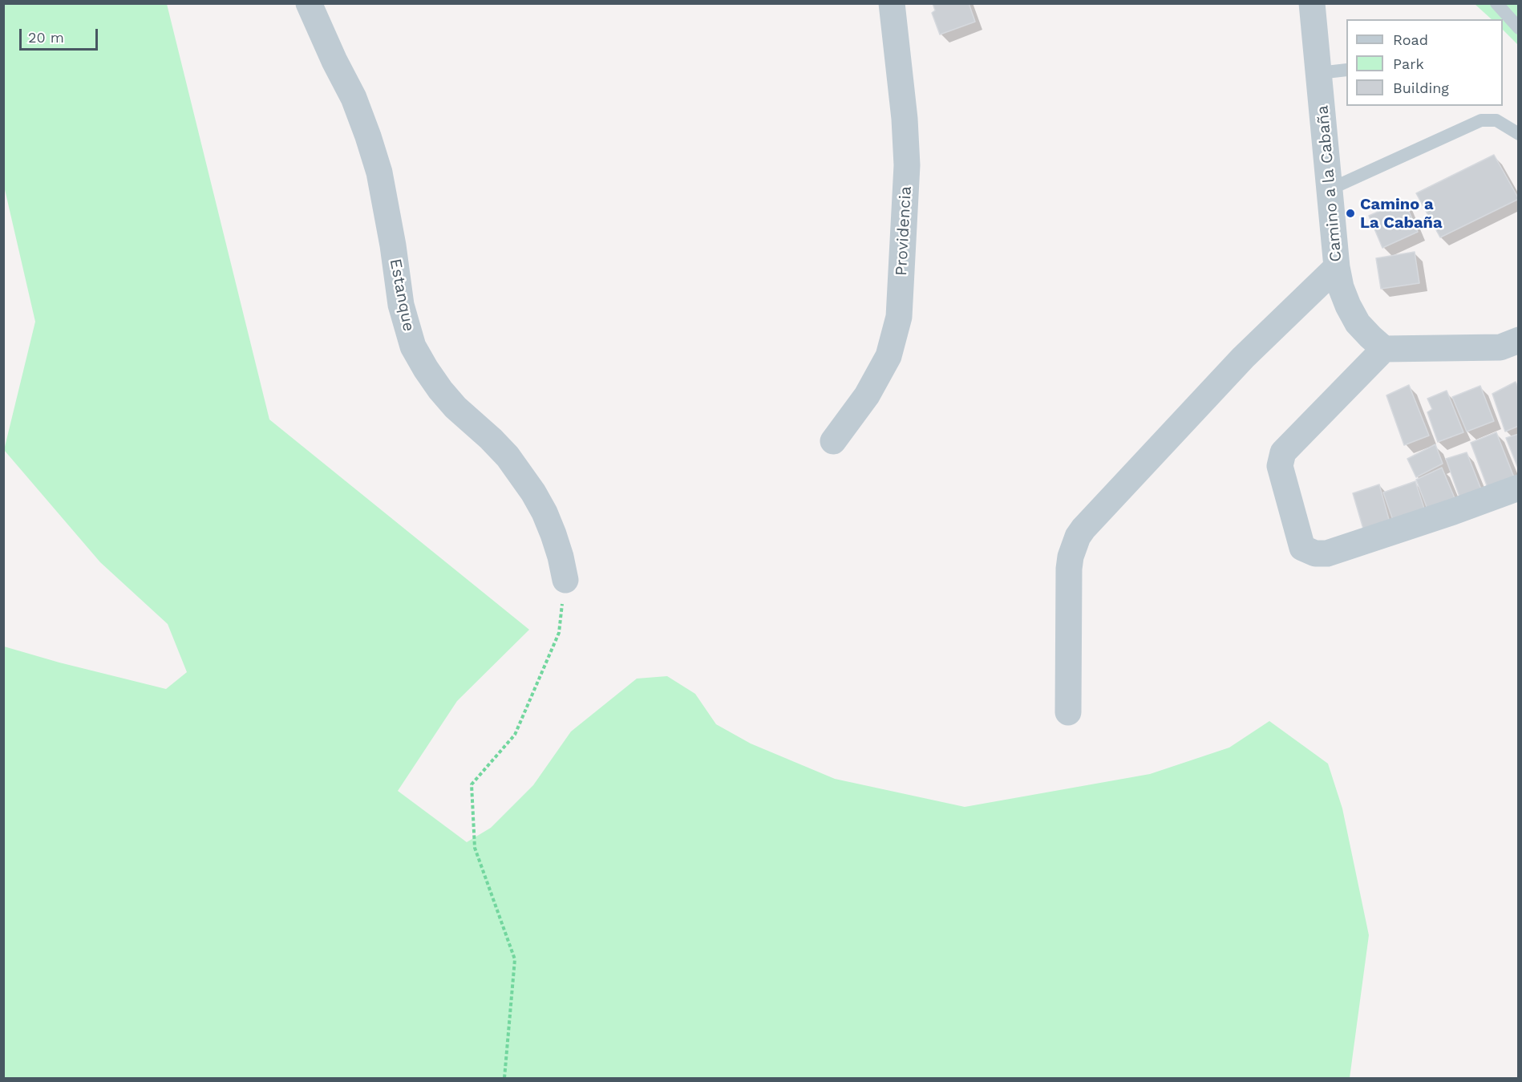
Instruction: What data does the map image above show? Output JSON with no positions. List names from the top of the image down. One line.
{"streets":{"street":["Camino a la Cabaña","Providencia","Estanque"]},"places":["Camino a La Cabaña"],"legend":["Road","Park","Building"],"scale_bar":"20 m"}
